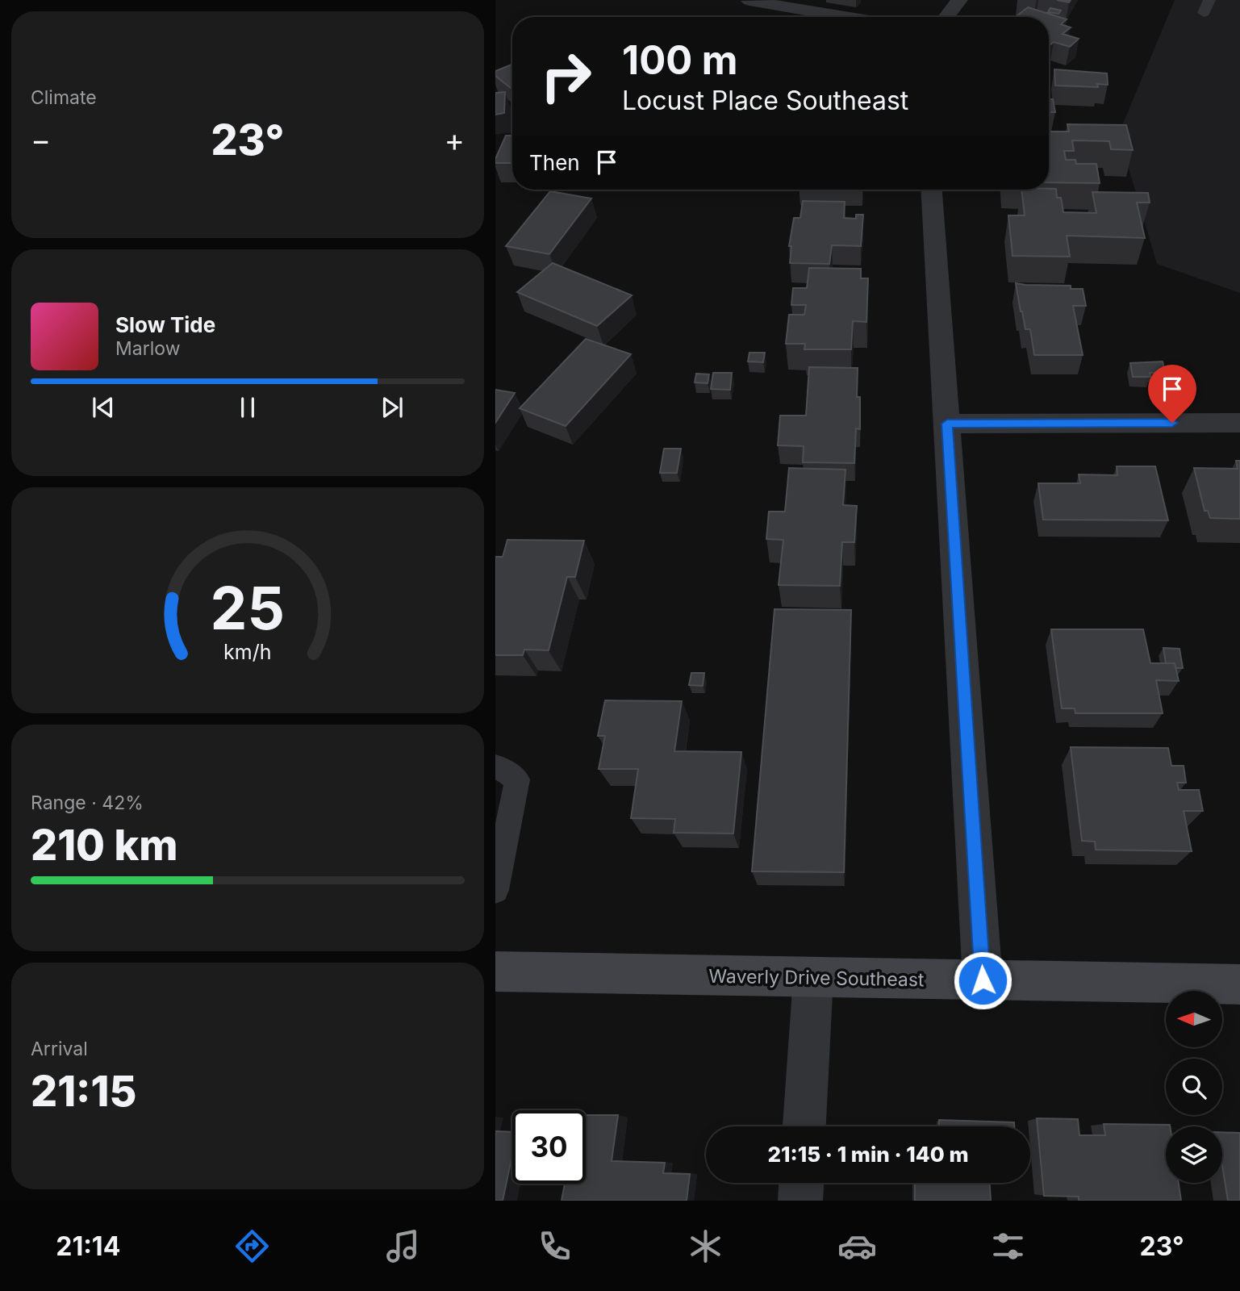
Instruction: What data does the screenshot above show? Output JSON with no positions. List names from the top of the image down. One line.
{"streets":{"main road":["Waverly Drive Southeast"]},"north":"left","page":{"tile":["Climate",["Range · 42%","210 km"],["Arrival","21:15"]],"turn":["100 m","Locust Place Southeast"],"heat":["−","23°","+"],"then":"Then","song":["Slow Tide","Marlow"],"limit":"30","trip":"21:15 · 1 min · 140 m","tabs":["21:14","23°"],"gauge":["25","km/h"]}}
